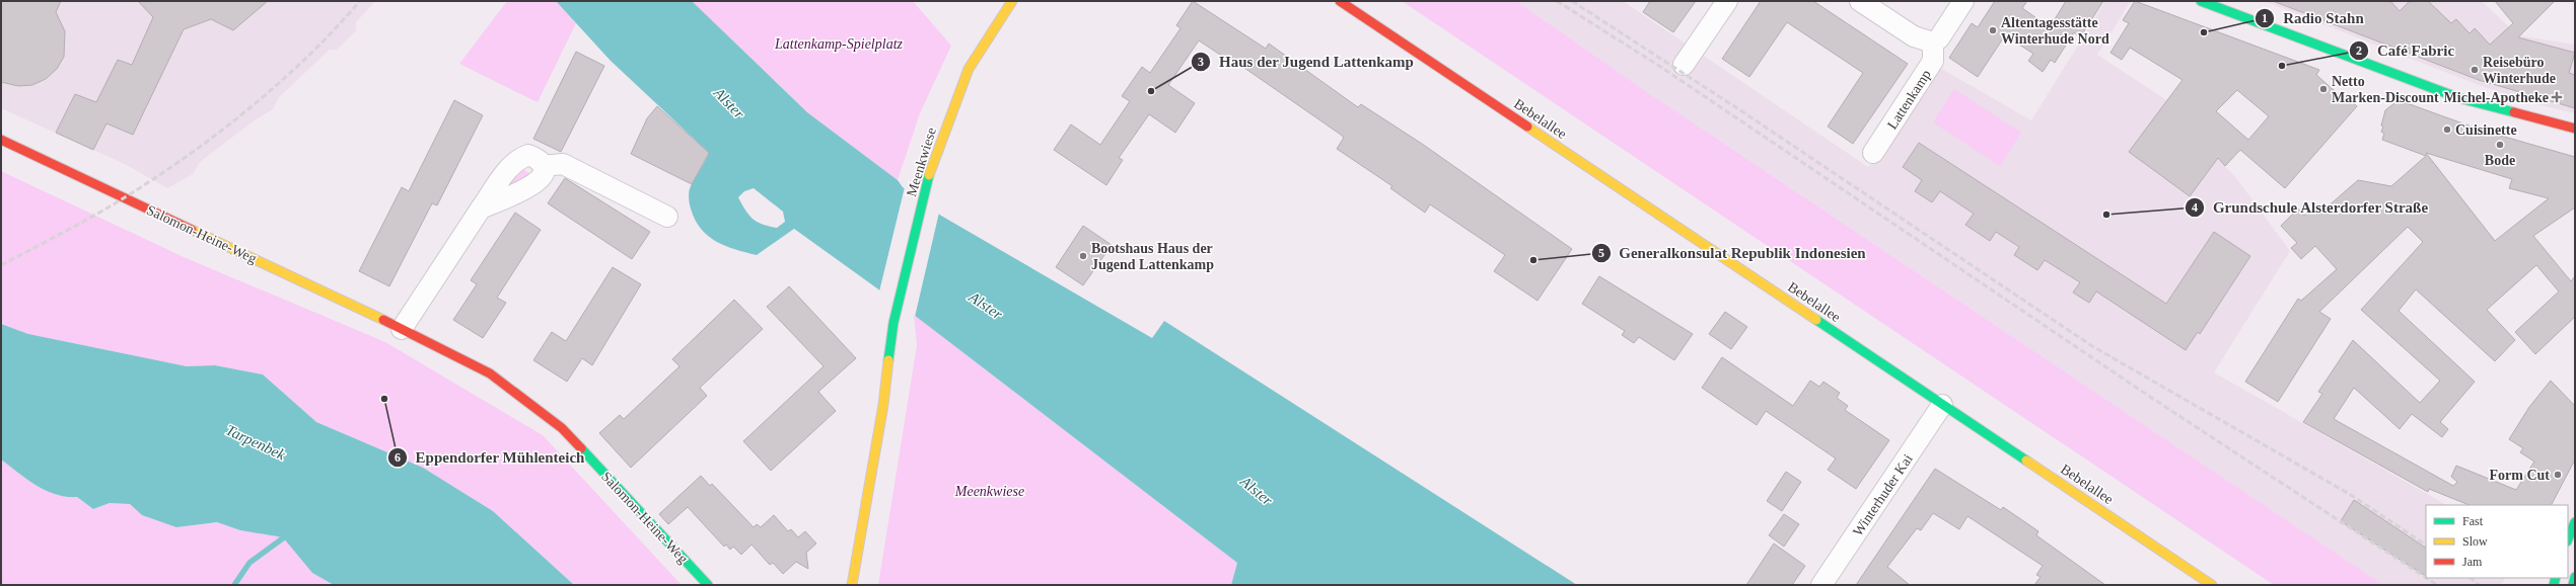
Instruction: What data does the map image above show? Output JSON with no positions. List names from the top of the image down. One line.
{"streets":{"street":["Lattenkamp","Bebelallee","Meenkwiese","Salomon-Heine-Weg","Winterhuder Kai"]},"crossings":[["Bebelallee","Winterhuder Kai"]],"water":["Alster","Tarpenbek"],"parks":["Lattenkamp-Spielplatz","Meenkwiese"],"places":{"other":["Altentagesstätte Winterhude Nord","Radio Stahn","Café Fabric","Reisebüro Winterhude","Netto Marken-Discount","Haus der Jugend Lattenkamp","Cuisinette","Bode","Grundschule Alsterdorfer Straße","Bootshaus Haus der Jugend Lattenkamp","Generalkonsulat Republik Indonesien","Eppendorfer Mühlenteich","Form Cut"],"health":["Michel-Apotheke"]},"legend":["Fast","Slow","Jam"]}
